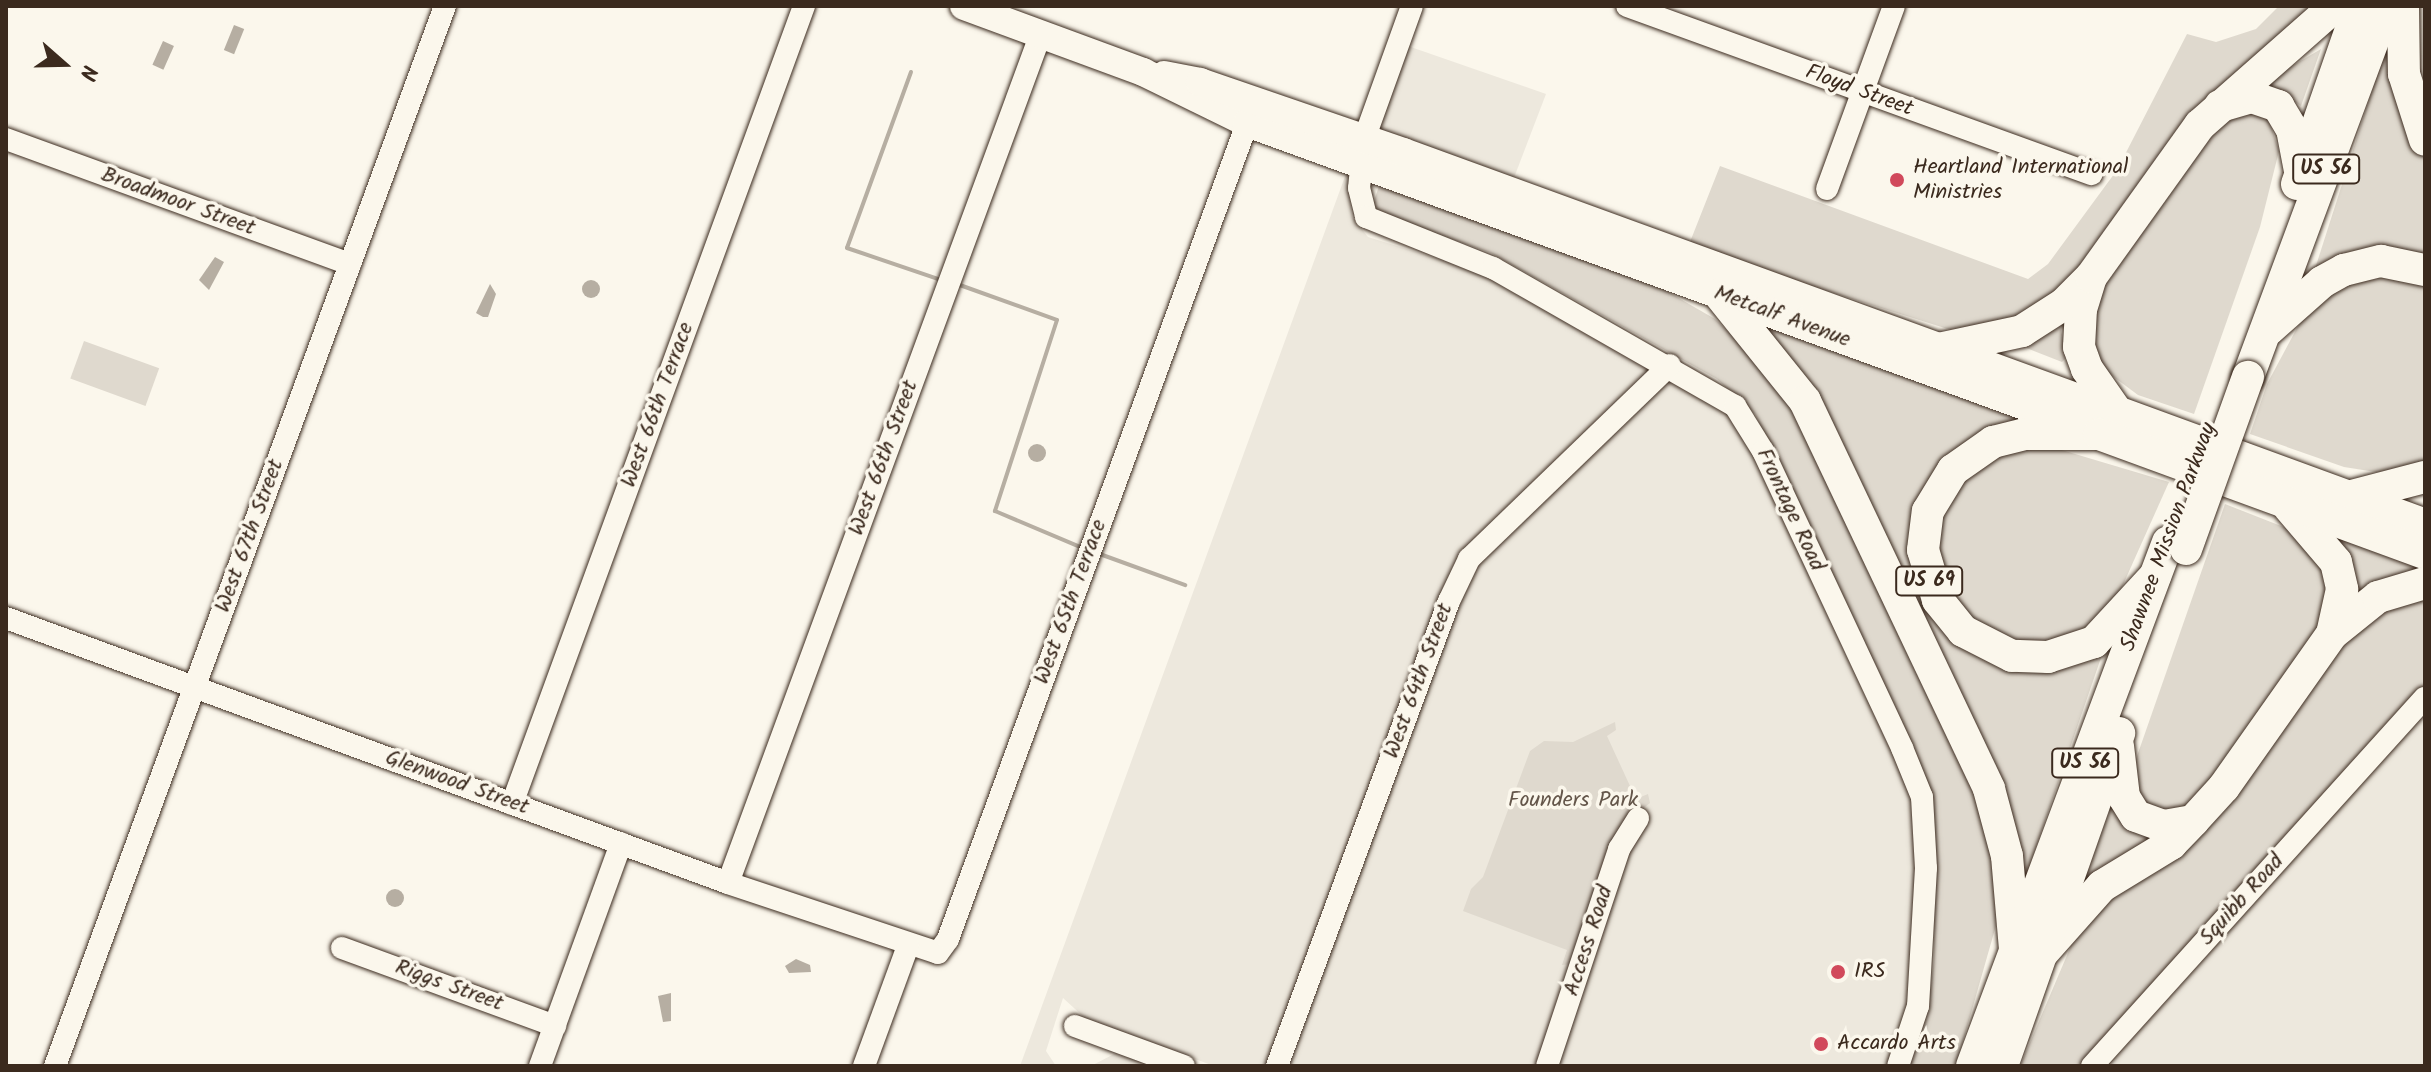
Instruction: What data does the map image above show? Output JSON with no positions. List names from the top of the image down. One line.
{"streets":{"highway":["US 56","Metcalf Avenue","Shawnee Mission Parkway","US 69"],"street":["Floyd Street","Broadmoor Street","West 66th Terrace","West 66th Street","Frontage Road","West 67th Street","West 65th Terrace","West 64th Street","Glenwood Street","Squibb Road","Access Road","Riggs Street"]},"crossings":[["Broadmoor Street","West 67th Street"],["Metcalf Avenue","West 66th Street"],["Metcalf Avenue","Frontage Road"],["Metcalf Avenue","US 69"],["Metcalf Avenue","West 65th Terrace"],["West 66th Terrace","Glenwood Street"],["West 66th Street","Glenwood Street"],["Frontage Road","West 64th Street"],["West 67th Street","Glenwood Street"],["Shawnee Mission Parkway","US 69"],["West 65th Terrace","Glenwood Street"]],"parks":["Founders Park"],"places":["Heartland International Ministries","IRS","Accardo Arts"],"north":"right"}
